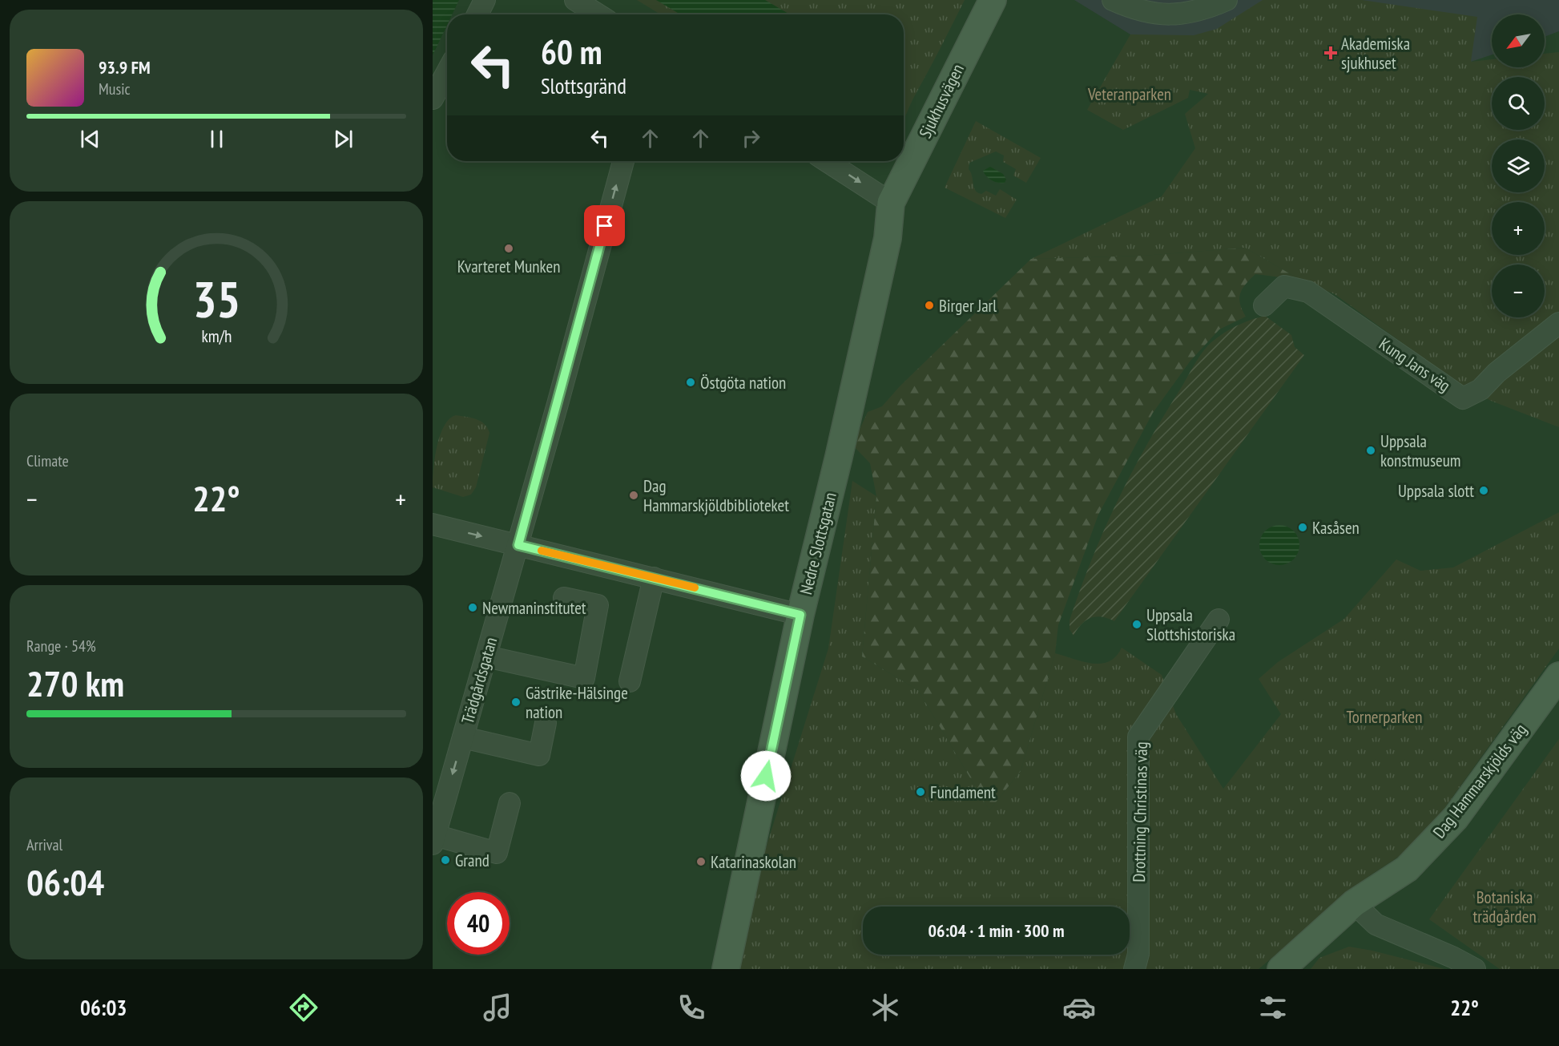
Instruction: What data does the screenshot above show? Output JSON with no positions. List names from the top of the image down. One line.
{"streets":{"street":["Sjukhusvägen","Kung Jans väg","Nedre Slottsgatan","Trädgårdsgatan","Dag Hammarskjölds väg","Drottning Christinas väg"]},"crossings":[["Sjukhusvägen","Nedre Slottsgatan"]],"parks":["Veteranparken","Tornerparken","Botaniska trädgården"],"places":{"health":["Akademiska sjukhuset"],"other":["Kvarteret Munken","Birger Jarl","Östgöta nation","Uppsala konstmuseum","Uppsala slott","Dag Hammarskjöldbiblioteket","Kasåsen","Newmaninstitutet","Uppsala Slottshistoriska","Gästrike-Hälsinge nation","Fundament","Grand","Katarinaskolan"]},"north":"bottom left","page":{"map_buttons":["+","−"],"turn":["60 m","Slottsgränd"],"song":["93.9 FM","Music"],"tile":["Climate",["Range · 54%","270 km"],["Arrival","06:04"]],"heat":["−","22°","+"],"limit":"40","trip":"06:04 · 1 min · 300 m","tabs":["06:03","22°"],"gauge":["35","km/h"]}}
